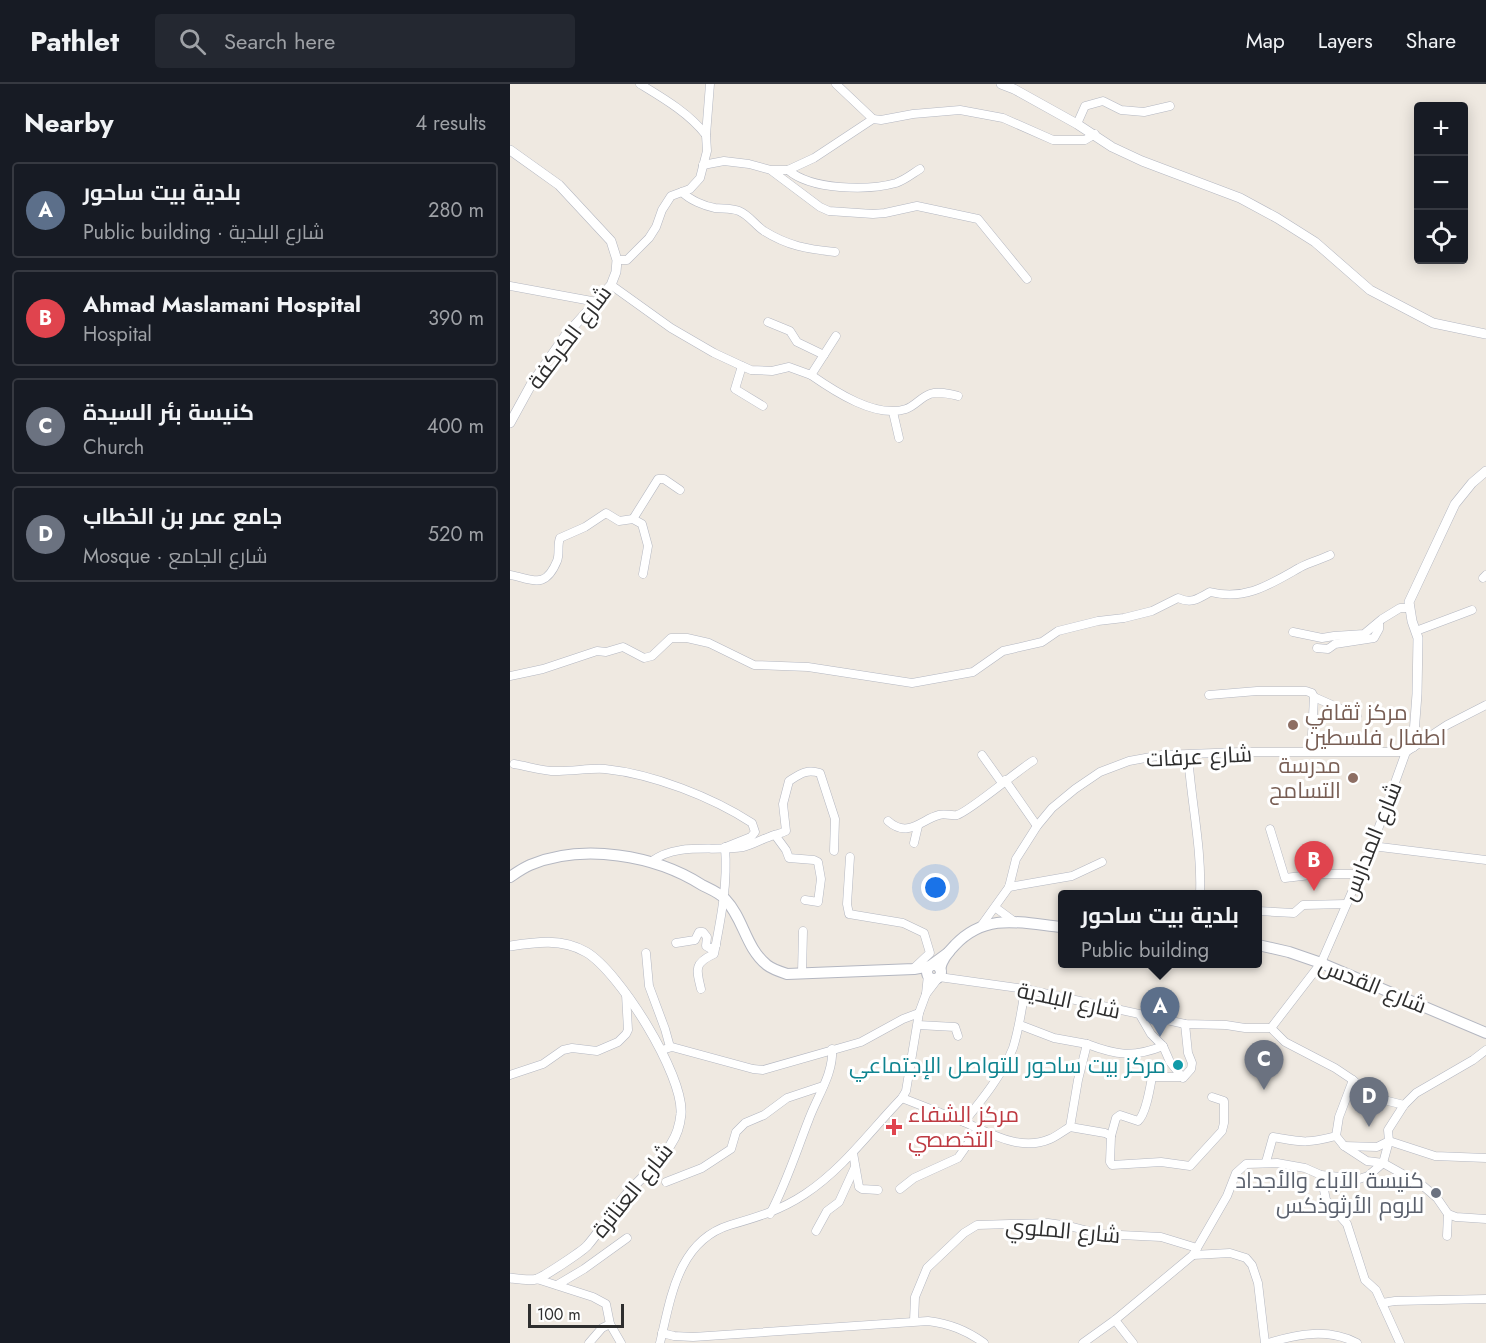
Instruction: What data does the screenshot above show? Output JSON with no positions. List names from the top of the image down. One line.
{"streets":{"main road":["شارع القدس"],"street":["شارع الكركفة","شارع عرفات","شارع المدارس","شارع البلدية","شارع العناترة","شارع الملوي"]},"crossings":[["شارع عرفات","شارع المدارس"],["شارع المدارس","شارع القدس"],["شارع المدارس","شارع البلدية"]],"places":{"other":["مركز ثقافي اطفال فلسطين","مدرسة التسامح","مركز بيت ساحور للتواصل الإجتماعي","كنيسة الآباء والأجداد للروم الأرثوذكس"],"health":["مركز الشفاء التخصصي"]},"scale_bar":"100 m","page":{"header":"Pathlet","search":"Search here","nav":["Map","Layers","Share"],"heading":["Nearby","4 results"],"map_buttons":["+","−"],"list":[{"mark":"A","name":"بلدية بيت ساحور","note":"Public building · شارع البلدية","value":"280 m"},{"mark":"B","name":"Ahmad Maslamani Hospital","note":"Hospital","value":"390 m"},{"mark":"C","name":"كنيسة بئر السيدة","note":"Church","value":"400 m"},{"mark":"D","name":"جامع عمر بن الخطاب","note":"Mosque · شارع الجامع","value":"520 m"}],"pins":["B","A","C","D"],"popup":["بلدية بيت ساحور","Public building"],"scale":"100 m"}}
